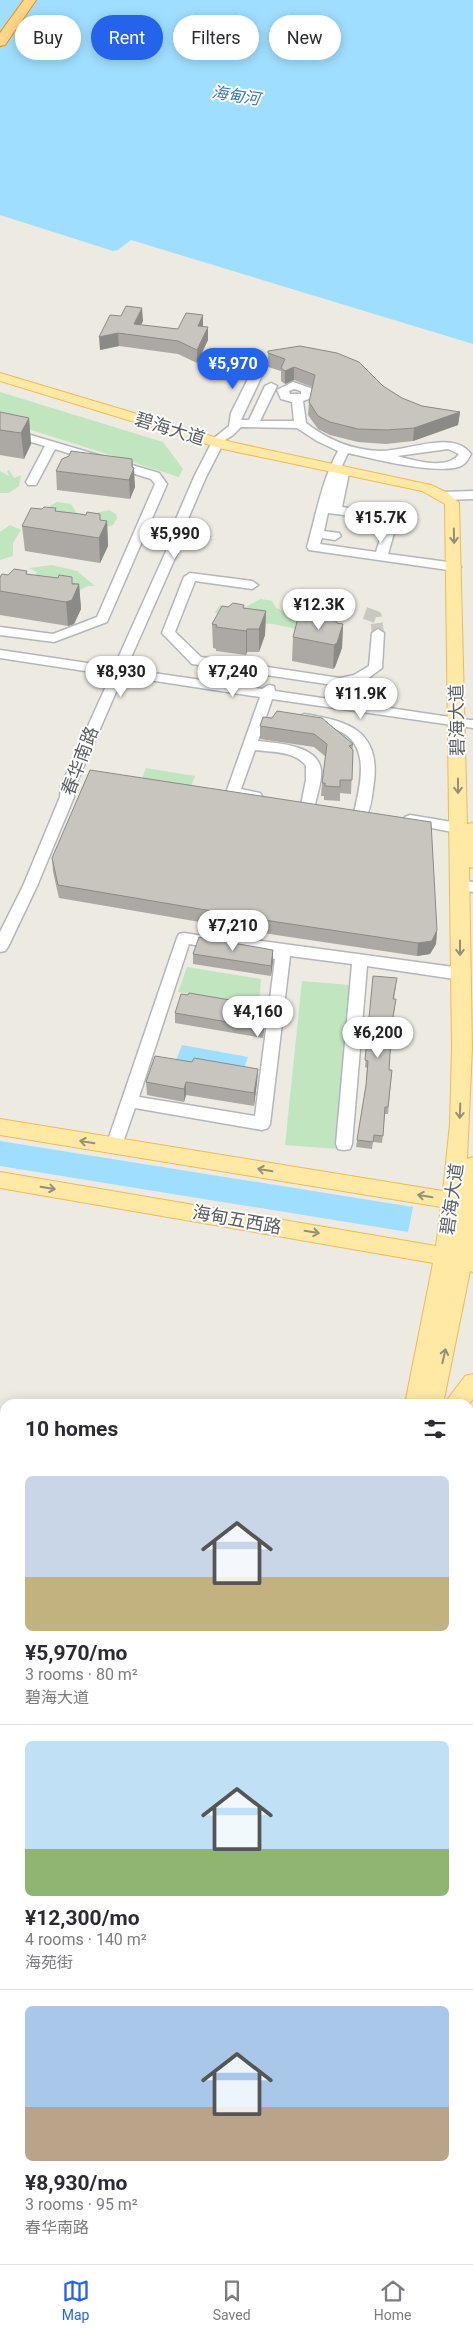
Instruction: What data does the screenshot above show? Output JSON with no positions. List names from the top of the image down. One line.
{"streets":{"main road":["碧海大道","海甸五西路"],"street":["春华南路"]},"crossings":[["碧海大道","春华南路"],["碧海大道","海甸五西路"]],"water":["海甸河"],"page":{"chip":["Buy","Rent","Filters","New"],"price":["¥5,970","¥15.7K","¥5,990","¥12.3K","¥8,930","¥7,240","¥11.9K","¥7,210","¥4,160","¥6,200"],"heading":"10 homes","list":[{"name":"¥5,970/mo","note":"3 rooms · 80 m² · 碧海大道"},{"name":"¥12,300/mo","note":"4 rooms · 140 m² · 海苑街"},{"name":"¥8,930/mo","note":"3 rooms · 95 m² · 春华南路"}],"tabs":["Map","Saved","Home"]}}
